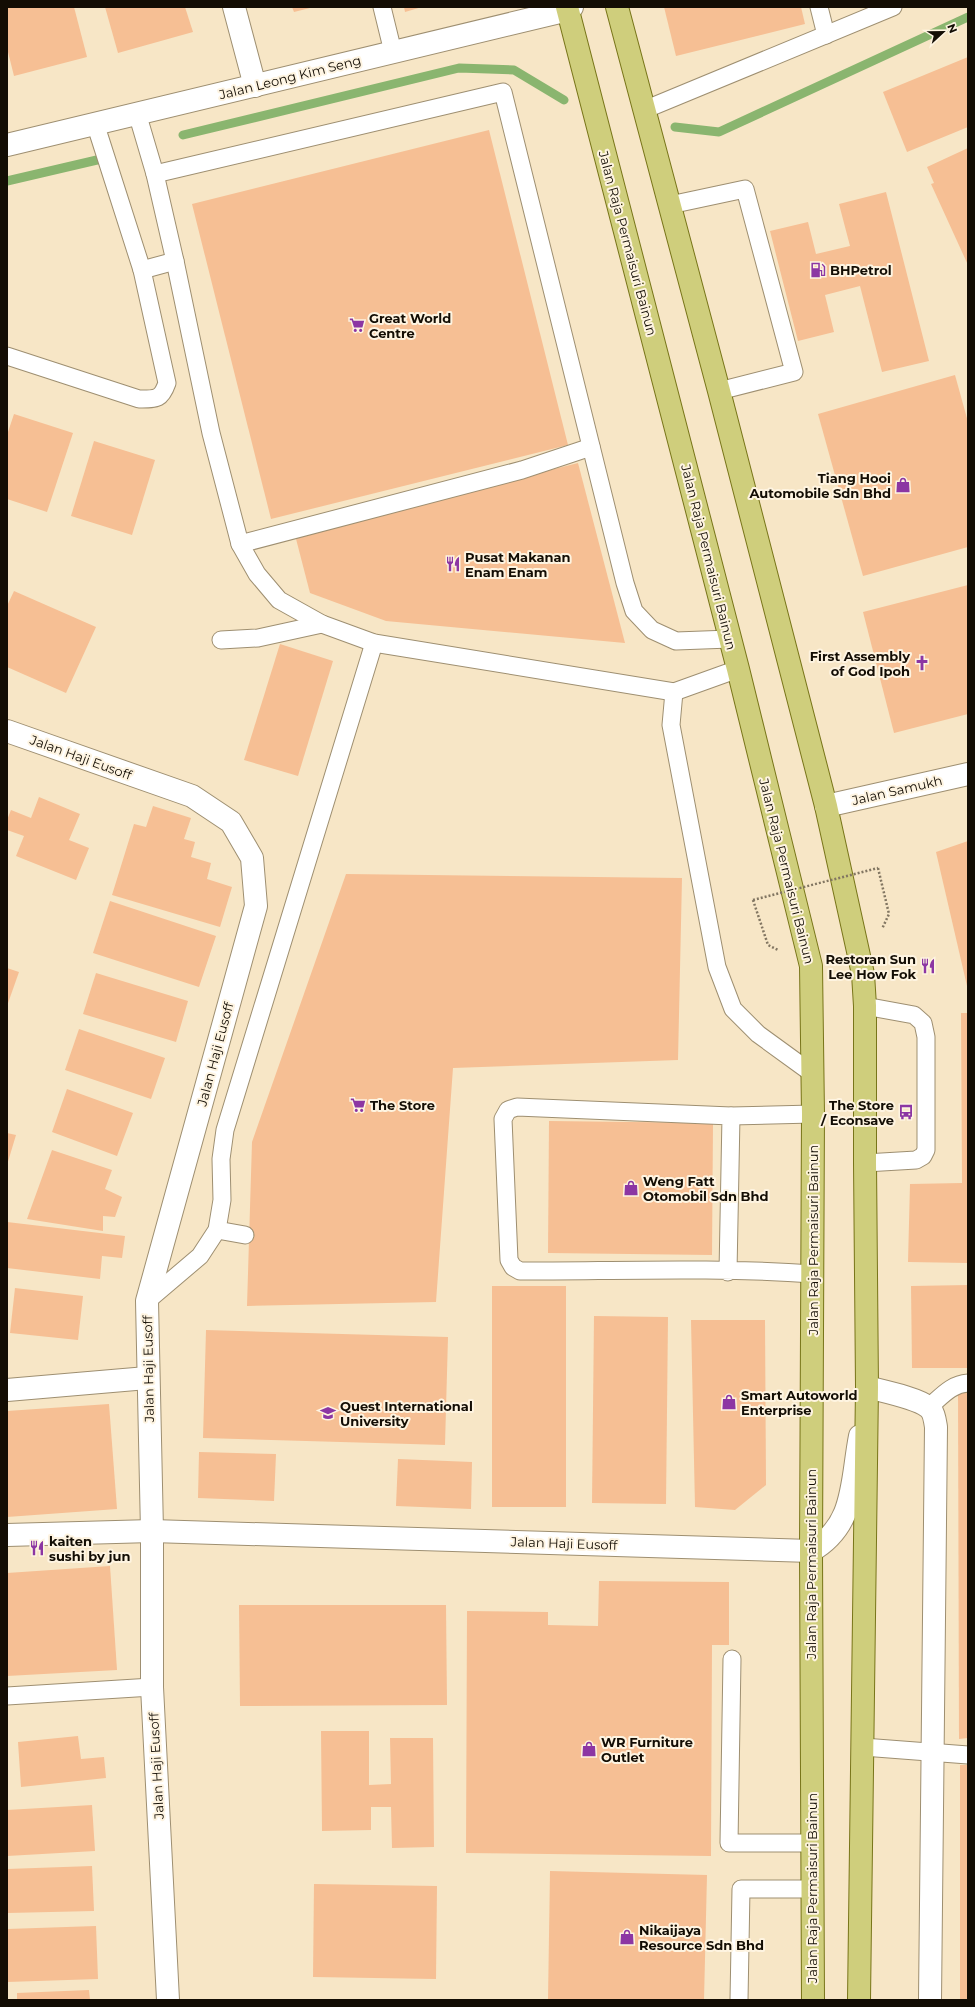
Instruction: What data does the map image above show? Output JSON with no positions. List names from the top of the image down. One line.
{"streets":{"main road":["Jalan Raja Permaisuri Bainun"],"street":["Jalan Leong Kim Seng","Jalan Haji Eusoff","Jalan Samukh"]},"crossings":[["Jalan Leong Kim Seng","Jalan Raja Permaisuri Bainun"],["Jalan Raja Permaisuri Bainun","Jalan Haji Eusoff"]],"places":{"fuel station":["BHPetrol"],"supermarket":["Great World Centre","The Store"],"shop":["Tiang Hooi Automobile Sdn Bhd","Weng Fatt Otomobil Sdn Bhd","Smart Autoworld Enterprise","WR Furniture Outlet","Nikaijaya Resource Sdn Bhd"],"restaurant":["Pusat Makanan Enam Enam","Restoran Sun Lee How Fok","kaiten sushi by jun"],"church":["First Assembly of God Ipoh"],"bus stop":["The Store / Econsave"],"school or university":["Quest International University"]},"north":"right"}
